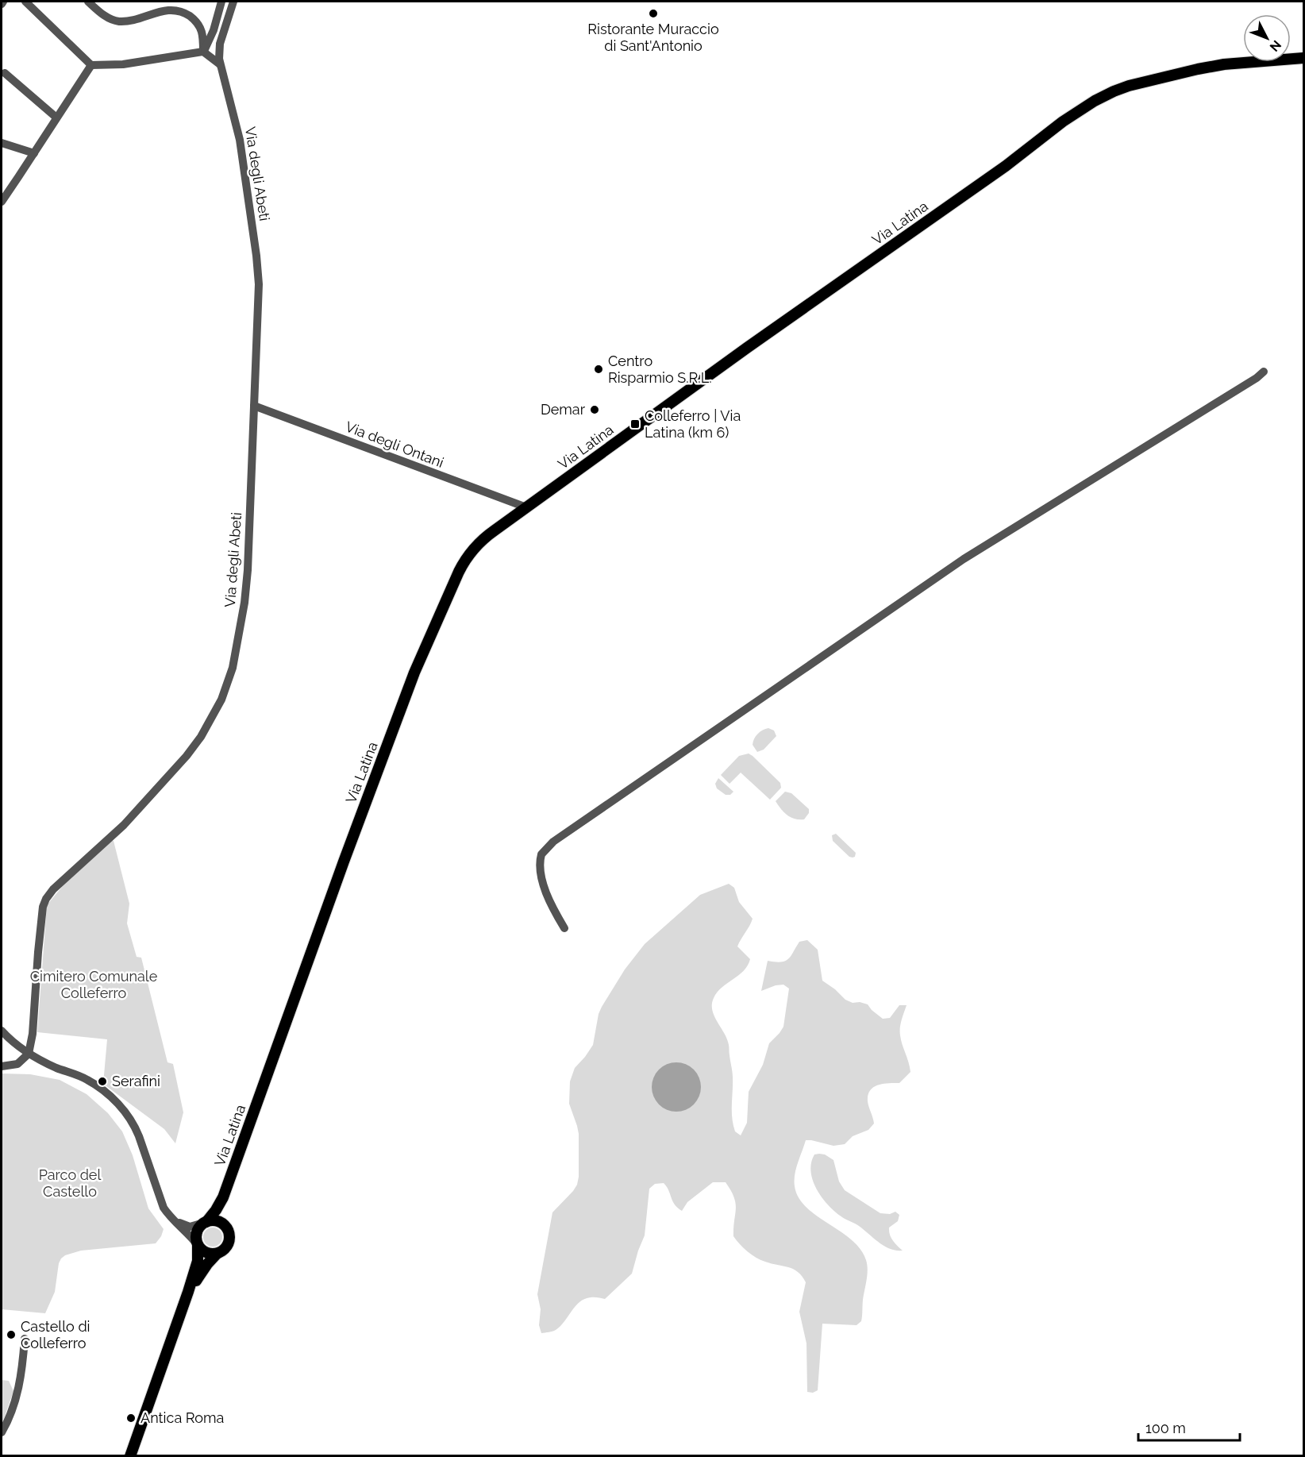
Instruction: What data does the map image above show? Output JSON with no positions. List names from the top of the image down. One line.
{"streets":{"main road":["Via Latina"],"street":["Via degli Abeti","Via degli Ontani"]},"crossings":[["Via degli Abeti","Via degli Ontani"],["Via Latina","Via degli Ontani"]],"parks":["Cimitero Comunale Colleferro","Parco del Castello"],"places":{"other":["Ristorante Muraccio di Sant'Antonio","Centro Risparmio S.R.L.","Demar","Serafini","Castello di Colleferro","Antica Roma"],"transit":["Colleferro | Via Latina (km 6)"]},"scale_bar":"100 m","north":"bottom right"}
